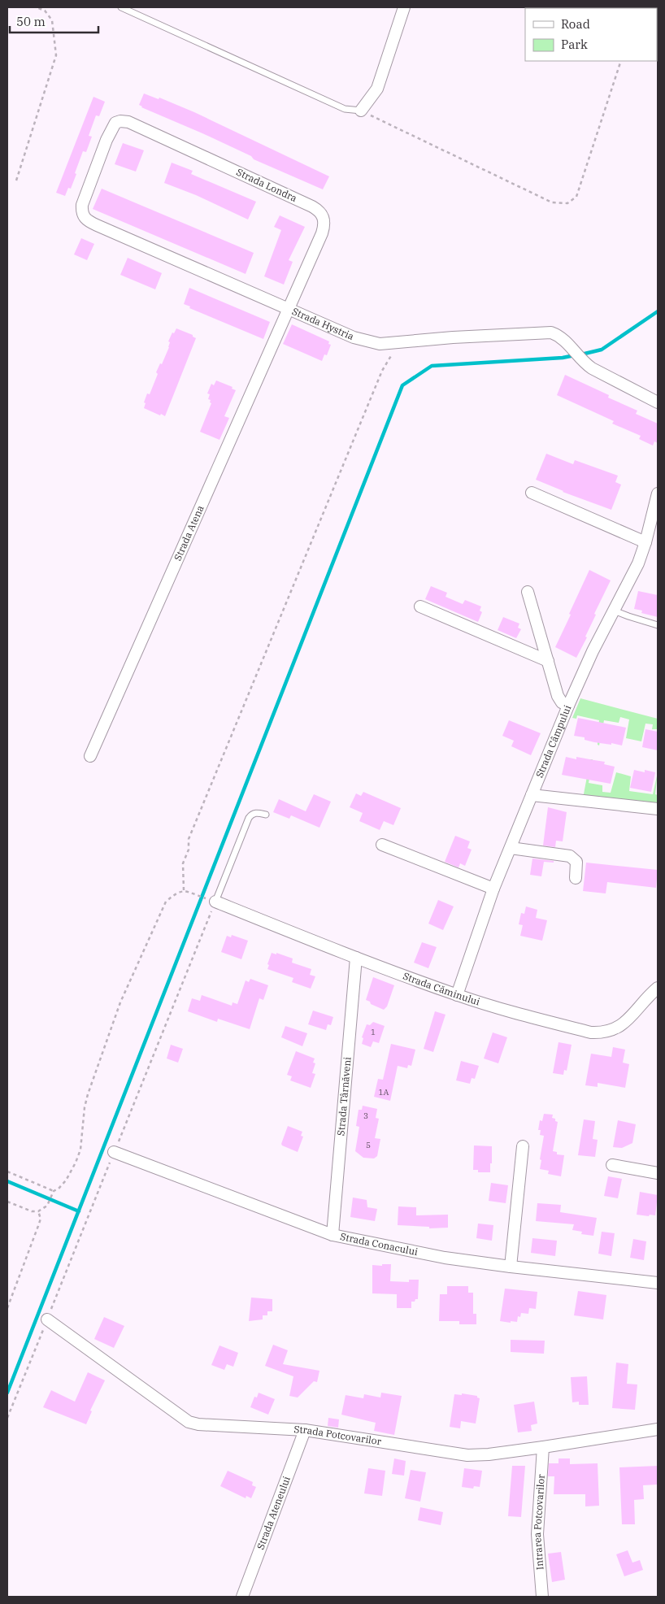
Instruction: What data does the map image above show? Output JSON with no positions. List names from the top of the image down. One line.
{"streets":{"street":["Strada Londra","Strada Hystria","Strada Atena","Strada Câmpului","Strada Căminului","Strada Târnăveni","Strada Conacului","Strada Potcovarilor","Strada Ateneului","Intrarea Potcovarilor"]},"crossings":[["Strada Londra","Strada Hystria"],["Strada Londra","Strada Atena"],["Strada Hystria","Strada Atena"],["Strada Câmpului","Strada Căminului"],["Strada Căminului","Strada Târnăveni"],["Strada Târnăveni","Strada Conacului"],["Strada Potcovarilor","Strada Ateneului"],["Strada Potcovarilor","Intrarea Potcovarilor"]],"house_numbers":["1","1A","3","5"],"legend":["Road","Park"],"scale_bar":"50 m"}
